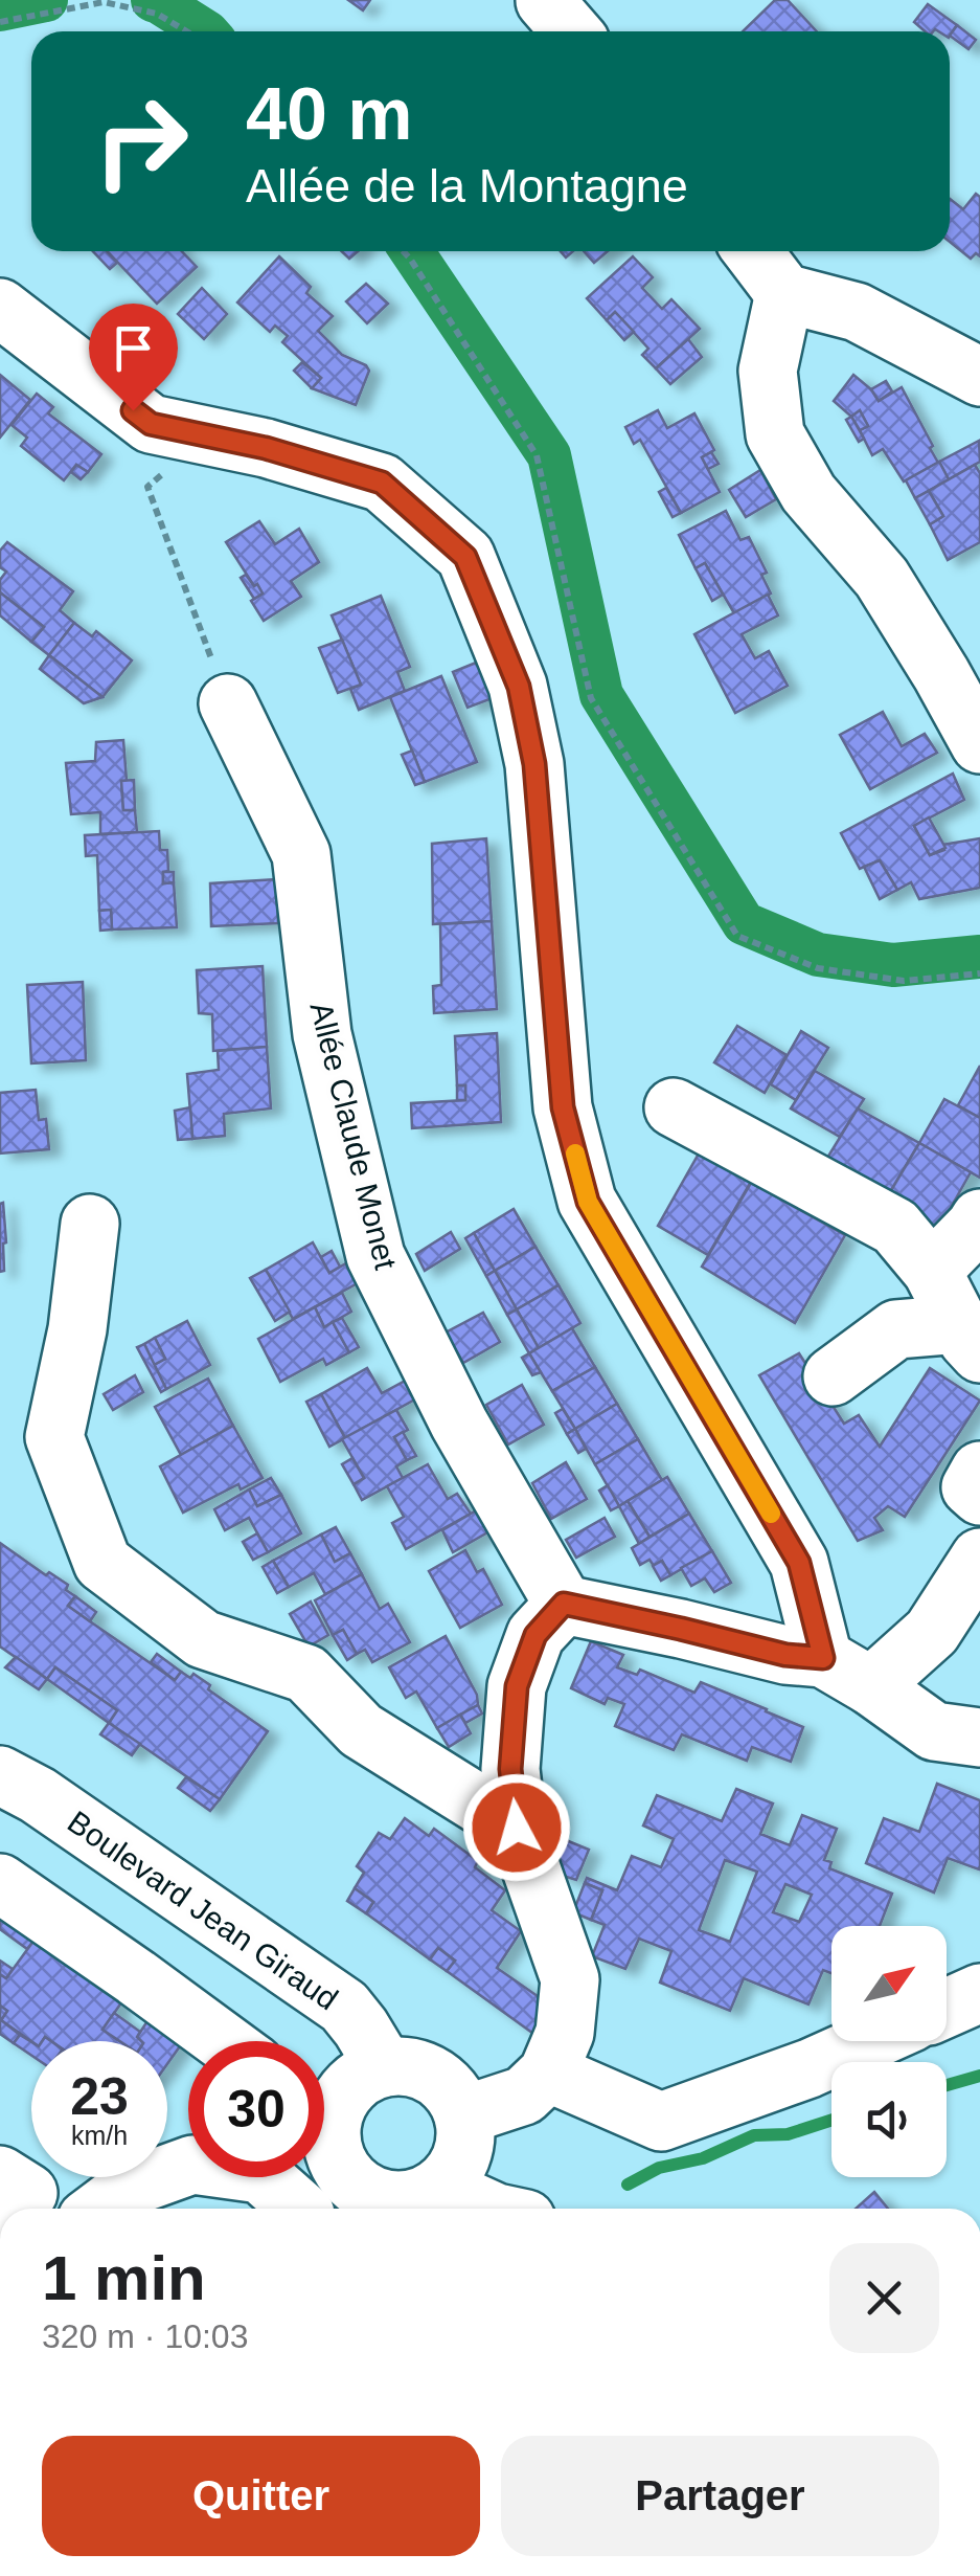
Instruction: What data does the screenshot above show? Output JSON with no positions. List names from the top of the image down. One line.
{"streets":{"street":["Allée Claude Monet","Boulevard Jean Giraud"]},"north":"top right","page":{"turn":["40 m","Allée de la Montagne"],"speed":"23 km/h","limit":"30","heading":["1 min","320 m · 10:03"],"buttons":["Quitter","Partager"]}}
